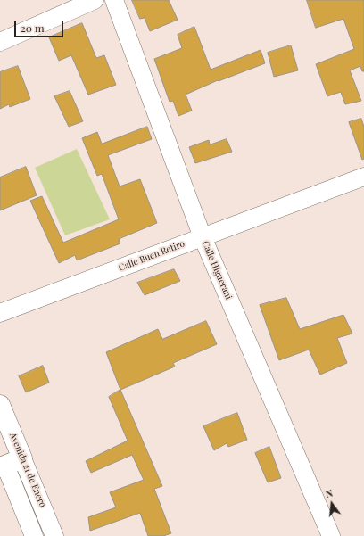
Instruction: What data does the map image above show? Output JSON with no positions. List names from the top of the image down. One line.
{"streets":{"street":["Calle Buen Retiro","Calle Higuerani","Avenida 21 de Enero"]},"crossings":[["Calle Buen Retiro","Calle Higuerani"]],"scale_bar":"20 m","north":"top"}
